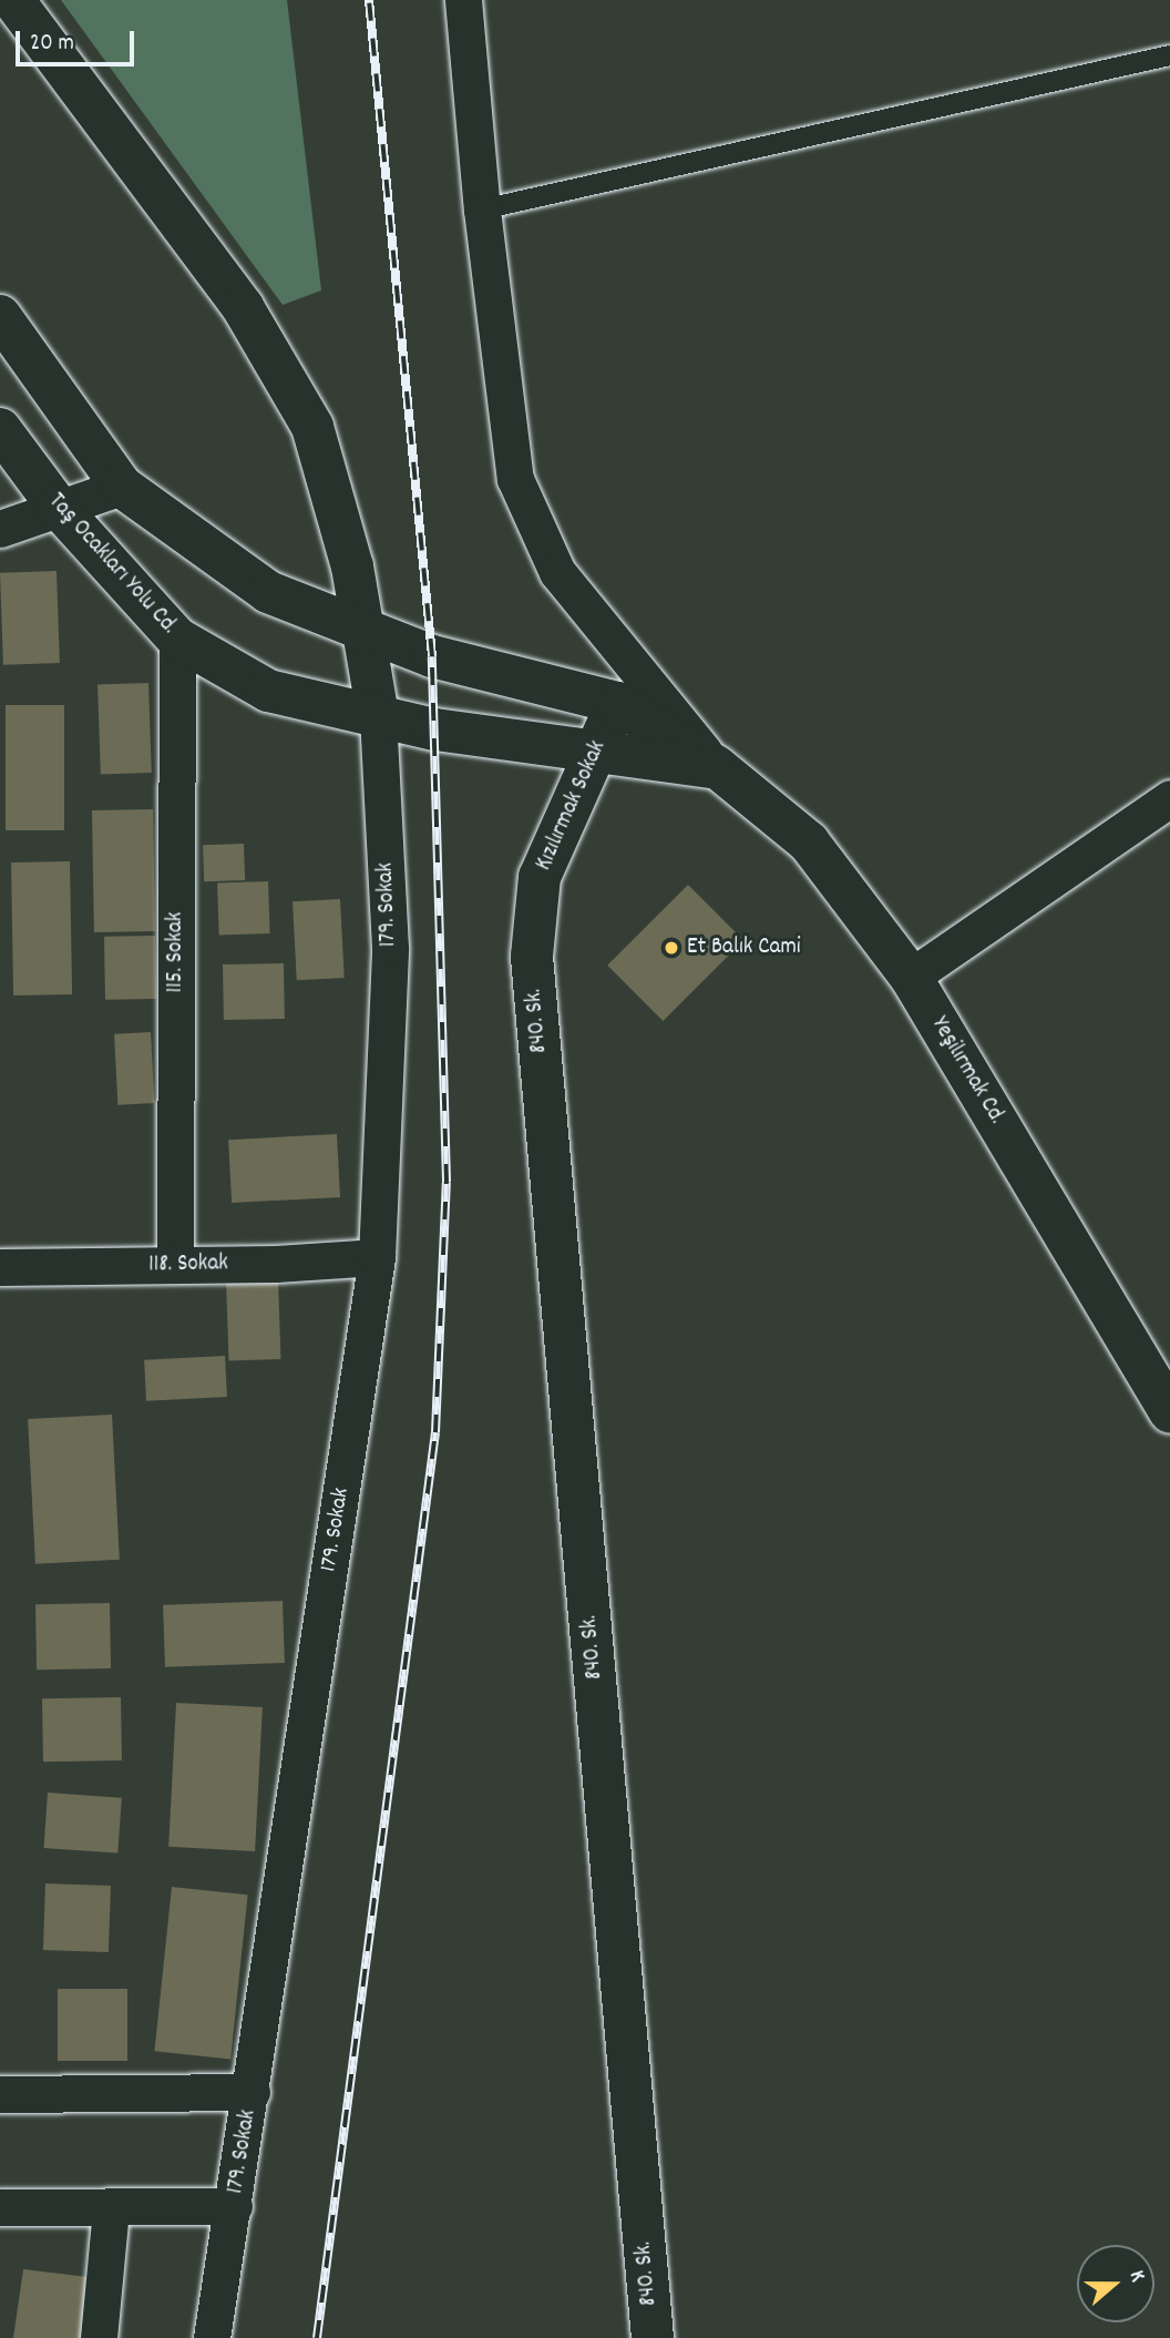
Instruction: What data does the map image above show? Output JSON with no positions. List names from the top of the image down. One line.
{"streets":{"main road":["Taş Ocakları Yolu Cd.","Kızılırmak Sokak","840. Sk.","Yeşilırmak Cd."],"street":["179. Sokak","115. Sokak","118. Sokak"]},"crossings":[["Taş Ocakları Yolu Cd.","Kızılırmak Sokak"],["Taş Ocakları Yolu Cd.","179. Sokak"],["Taş Ocakları Yolu Cd.","115. Sokak"],["Taş Ocakları Yolu Cd.","Yeşilırmak Cd."],["Kızılırmak Sokak","840. Sk."],["Kızılırmak Sokak","Yeşilırmak Cd."],["179. Sokak","118. Sokak"],["115. Sokak","118. Sokak"]],"places":["Et Balık Cami"],"scale_bar":"20 m","north":"right"}
